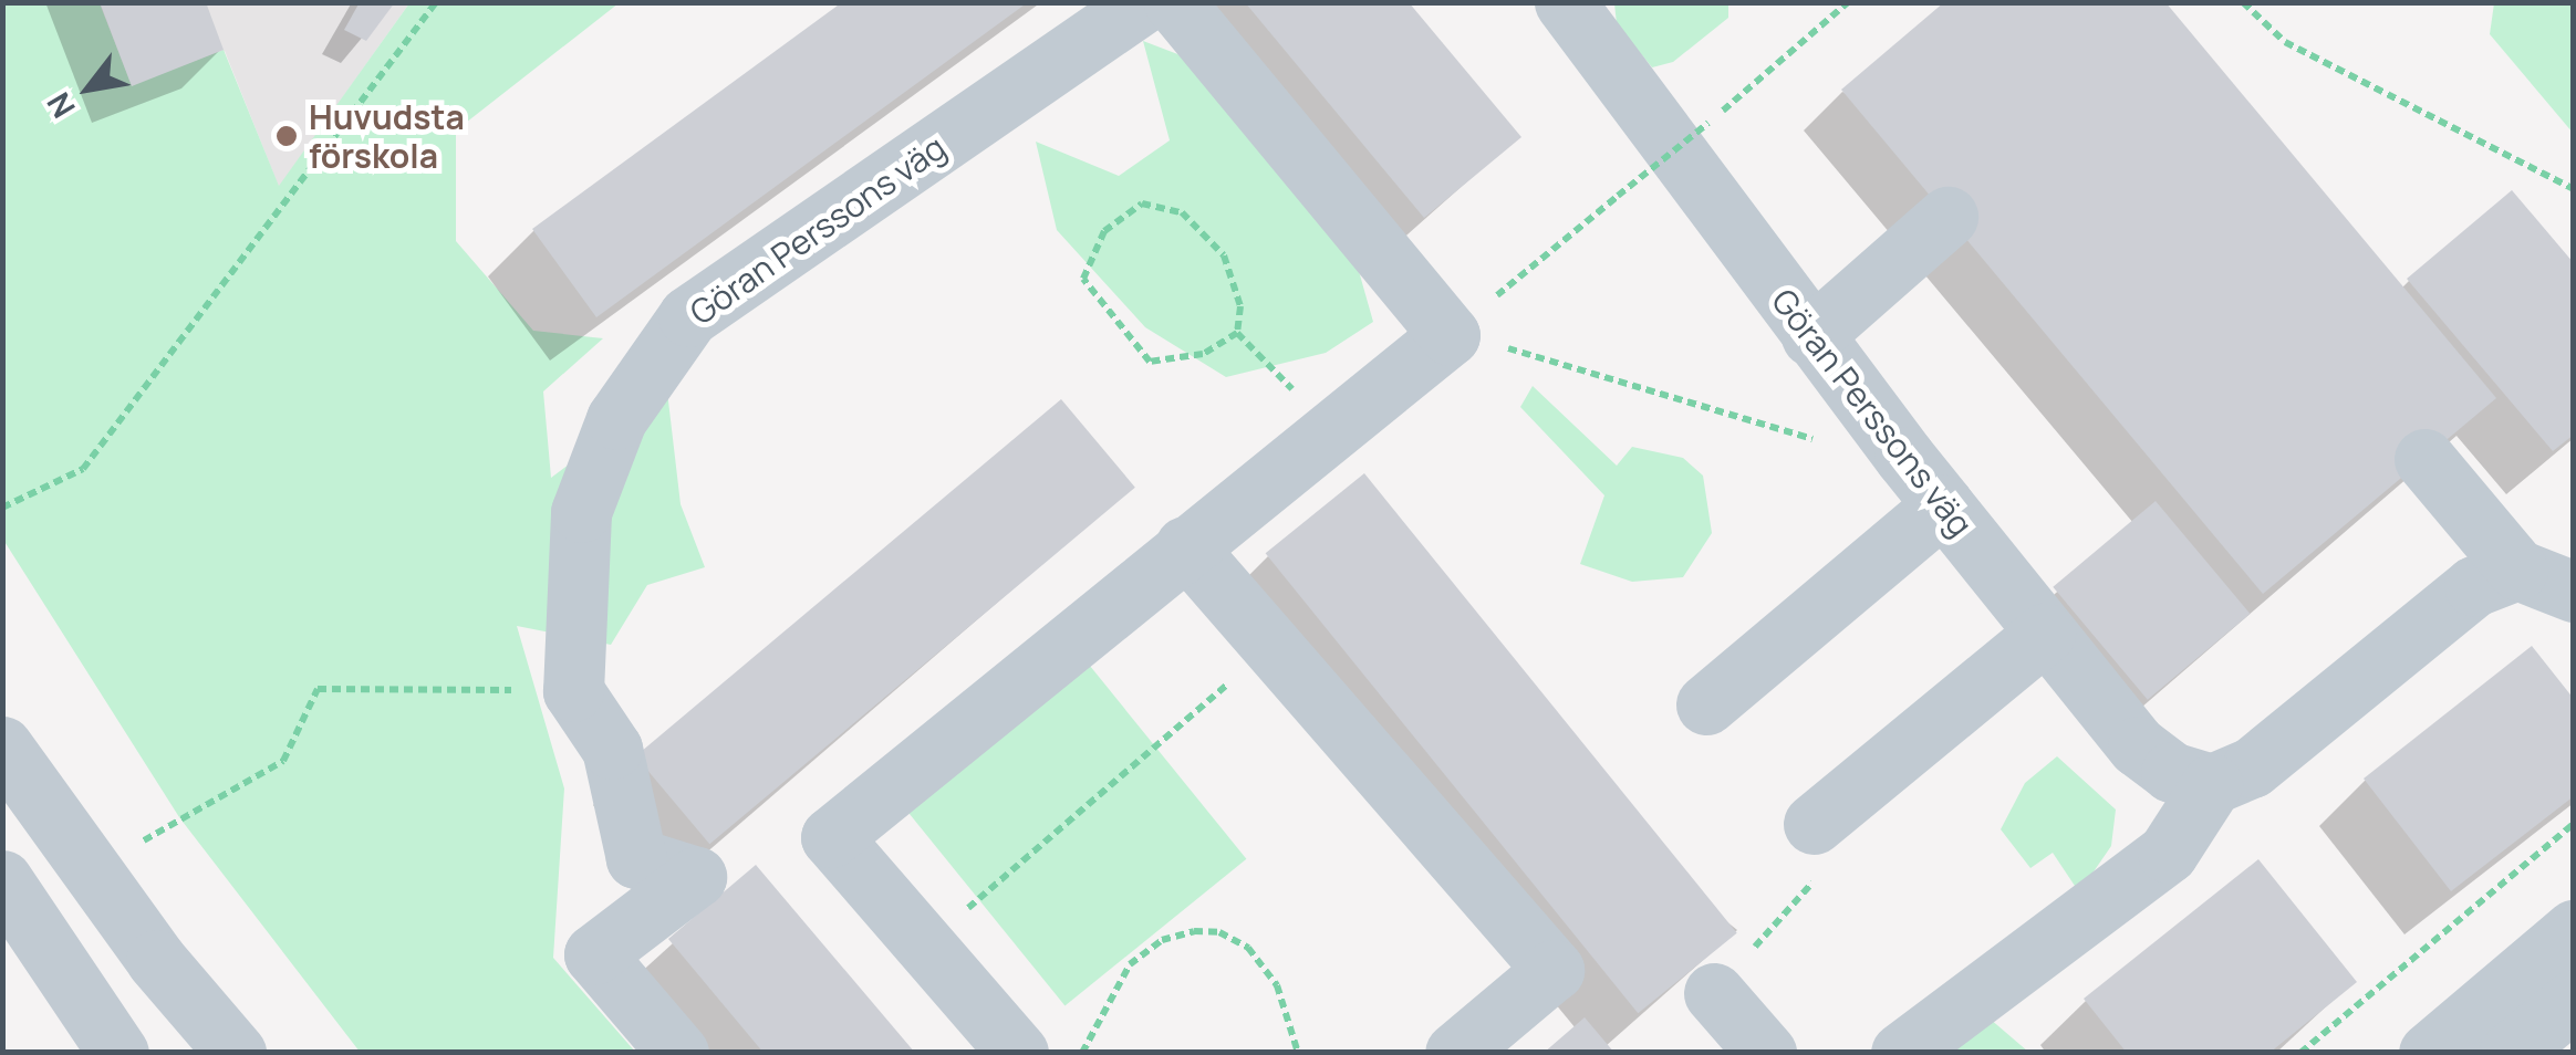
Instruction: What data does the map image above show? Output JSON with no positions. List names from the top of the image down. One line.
{"streets":{"street":["Göran Perssons väg"]},"places":["Huvudsta förskola"],"north":"bottom left"}
